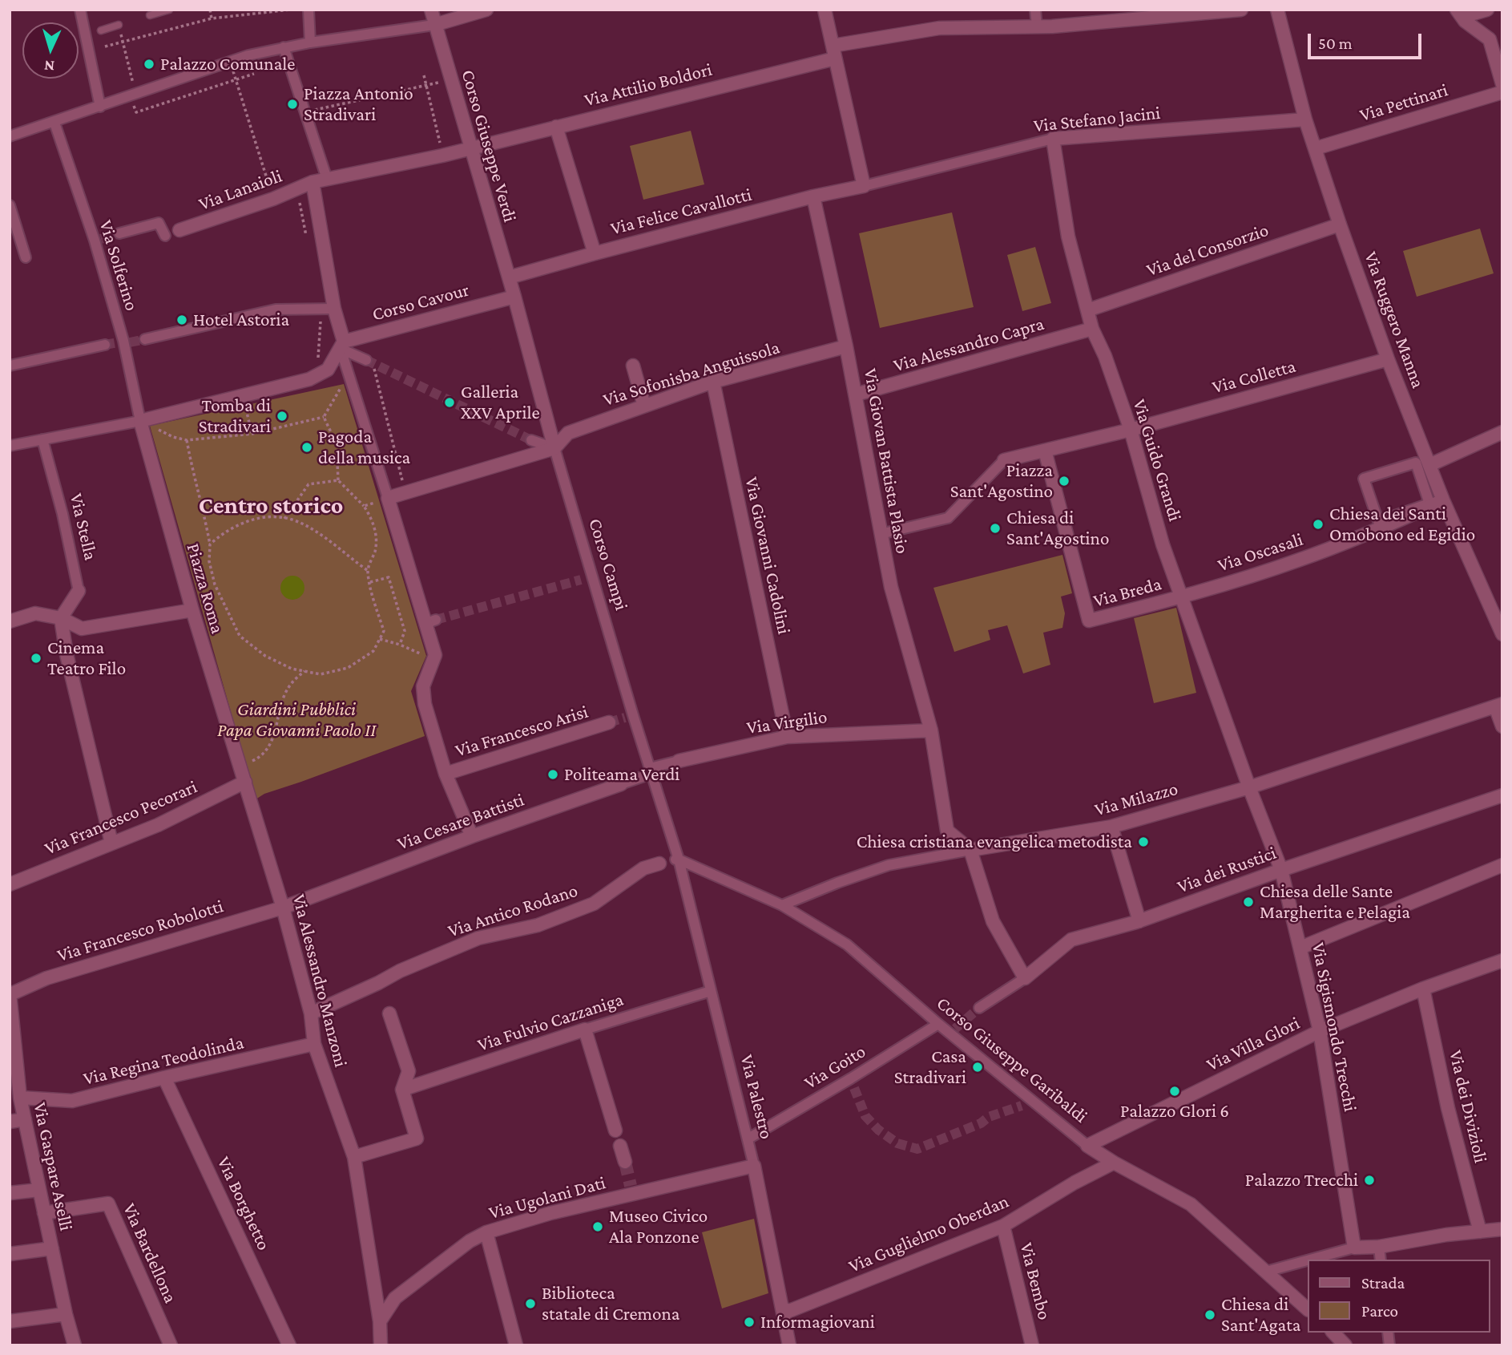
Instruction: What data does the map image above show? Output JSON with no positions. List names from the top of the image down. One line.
{"streets":{"street":["Via Attilio Boldori","Via Pettinari","Via Stefano Jacini","Corso Giuseppe Verdi","Via Lanaioli","Via Felice Cavallotti","Via del Consorzio","Via Solferino","Corso Cavour","Via Ruggero Manna","Via Alessandro Capra","Via Sofonisba Anguissola","Via Colletta","Via Guido Grandi","Via Giovan Battista Plasio","Via Stella","Via Oscasali","Via Giovanni Cadolini","Corso Campi","Piazza Roma","Via Breda","Via Virgilio","Via Francesco Arisi","Via Milazzo","Via Francesco Pecorari","Via Cesare Battisti","Via dei Rustici","Via Antico Rodano","Via Francesco Robolotti","Via Alessandro Manzoni","Via Fulvio Cazzaniga","Via Sigismondo Trecchi","Via Villa Glori","Corso Giuseppe Garibaldi","Via Regina Teodolinda","Via Goito","Via Palestro","Via dei Divizioli","Via Gaspare Aselli","Via Ugolani Dati","Via Borghetto","Via Guglielmo Oberdan","Via Bardellona","Via Bembo"]},"crossings":[["Via Attilio Boldori","Corso Giuseppe Verdi"],["Via Attilio Boldori","Via Lanaioli"],["Via Pettinari","Via Ruggero Manna"],["Via Stefano Jacini","Via Felice Cavallotti"],["Via Stefano Jacini","Via Ruggero Manna"],["Via Stefano Jacini","Via Guido Grandi"],["Corso Giuseppe Verdi","Via Felice Cavallotti"],["Corso Giuseppe Verdi","Corso Campi"],["Via Felice Cavallotti","Via Giovan Battista Plasio"],["Via Felice Cavallotti","Corso Campi"],["Via del Consorzio","Via Ruggero Manna"],["Via del Consorzio","Via Guido Grandi"],["Via Solferino","Piazza Roma"],["Corso Cavour","Corso Campi"],["Via Ruggero Manna","Via Colletta"],["Via Ruggero Manna","Via Oscasali"],["Via Alessandro Capra","Via Guido Grandi"],["Via Alessandro Capra","Via Giovan Battista Plasio"],["Via Sofonisba Anguissola","Via Giovan Battista Plasio"],["Via Sofonisba Anguissola","Via Giovanni Cadolini"],["Via Sofonisba Anguissola","Corso Campi"],["Via Colletta","Via Guido Grandi"],["Via Guido Grandi","Via Oscasali"],["Via Guido Grandi","Via Breda"],["Via Guido Grandi","Via Milazzo"],["Via Guido Grandi","Via Sigismondo Trecchi"],["Via Giovan Battista Plasio","Via Virgilio"],["Via Giovan Battista Plasio","Via Milazzo"],["Via Oscasali","Via Breda"],["Via Giovanni Cadolini","Via Virgilio"],["Corso Campi","Via Virgilio"],["Corso Campi","Via Cesare Battisti"],["Corso Campi","Via Antico Rodano"],["Corso Campi","Corso Giuseppe Garibaldi"],["Corso Campi","Via Palestro"],["Piazza Roma","Via Francesco Pecorari"],["Piazza Roma","Via Alessandro Manzoni"],["Via Virgilio","Via Cesare Battisti"],["Via Milazzo","Via Sigismondo Trecchi"],["Via Milazzo","Corso Giuseppe Garibaldi"],["Via Francesco Pecorari","Via Alessandro Manzoni"],["Via Cesare Battisti","Via Francesco Robolotti"],["Via Cesare Battisti","Via Alessandro Manzoni"],["Via dei Rustici","Via Sigismondo Trecchi"],["Via Antico Rodano","Via Alessandro Manzoni"],["Via Antico Rodano","Corso Giuseppe Garibaldi"],["Via Antico Rodano","Via Palestro"],["Via Francesco Robolotti","Via Alessandro Manzoni"],["Via Francesco Robolotti","Via Gaspare Aselli"],["Via Alessandro Manzoni","Via Regina Teodolinda"],["Via Alessandro Manzoni","Via Ugolani Dati"],["Via Fulvio Cazzaniga","Via Palestro"],["Via Sigismondo Trecchi","Via Villa Glori"],["Via Villa Glori","Corso Giuseppe Garibaldi"],["Via Villa Glori","Via dei Divizioli"],["Corso Giuseppe Garibaldi","Via Goito"],["Corso Giuseppe Garibaldi","Via Palestro"],["Corso Giuseppe Garibaldi","Via Guglielmo Oberdan"],["Via Regina Teodolinda","Via Gaspare Aselli"],["Via Regina Teodolinda","Via Borghetto"],["Via Goito","Via Palestro"],["Via Palestro","Via Ugolani Dati"],["Via Palestro","Via Guglielmo Oberdan"],["Via Gaspare Aselli","Via Bardellona"],["Via Guglielmo Oberdan","Via Bembo"]],"districts":["Centro storico"],"parks":["Giardini Pubblici Papa Giovanni Paolo II"],"places":["Palazzo Comunale","Piazza Antonio Stradivari","Hotel Astoria","Galleria XXV Aprile","Tomba di Stradivari","Pagoda della musica","Piazza Sant'Agostino","Chiesa dei Santi Omobono ed Egidio","Chiesa di Sant'Agostino","Cinema Teatro Filo","Politeama Verdi","Chiesa cristiana evangelica metodista","Chiesa delle Sante Margherita e Pelagia","Casa Stradivari","Palazzo Glori 6","Palazzo Trecchi","Museo Civico Ala Ponzone","Biblioteca statale di Cremona","Chiesa di Sant'Agata","Informagiovani"],"legend":["Strada","Parco"],"scale_bar":"50 m","north":"bottom"}
